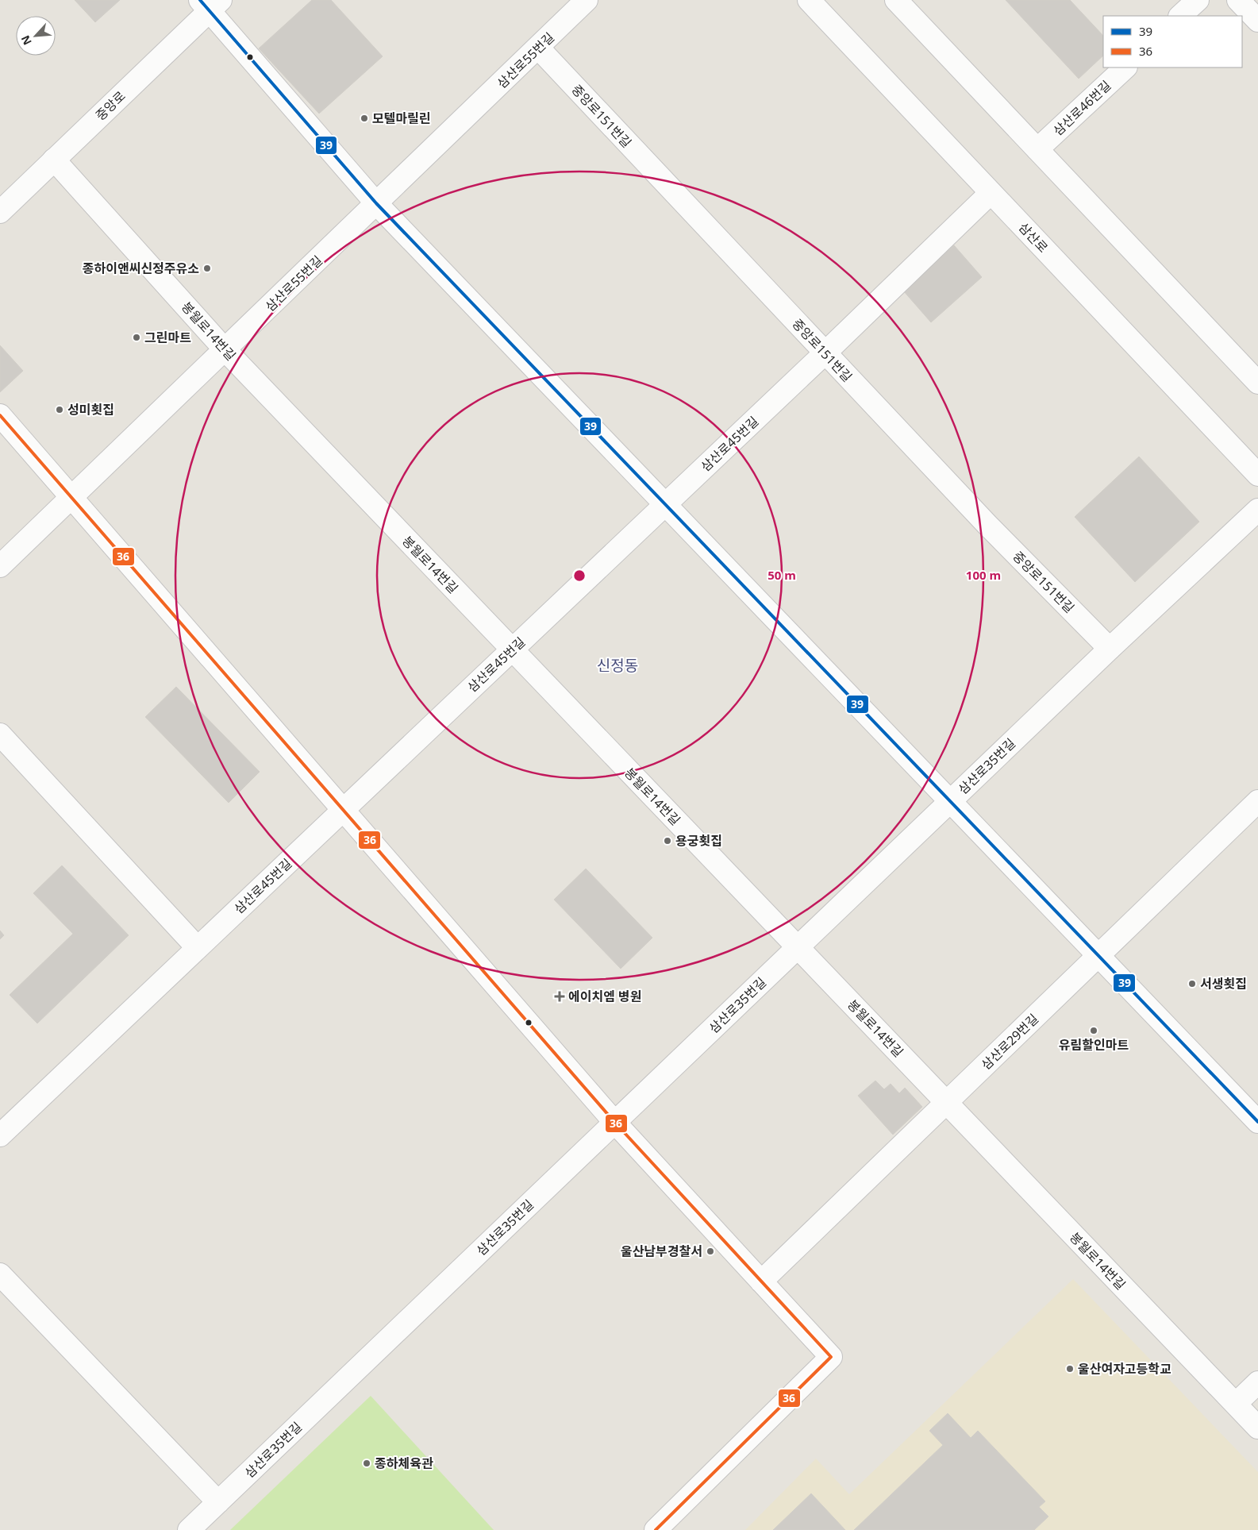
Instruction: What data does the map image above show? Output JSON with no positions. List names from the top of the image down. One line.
{"streets":{"street":["삼산로55번길","중앙로","삼산로46번길","중앙로151번길","삼산로","봉월로14번길","삼산로45번길","삼산로35번길","삼산로29번길"]},"crossings":[["삼산로55번길","중앙로151번길"],["삼산로55번길","봉월로14번길"],["중앙로","봉월로14번길"],["중앙로151번길","삼산로45번길"],["중앙로151번길","삼산로35번길"],["삼산로","삼산로45번길"],["봉월로14번길","삼산로45번길"],["봉월로14번길","삼산로35번길"],["봉월로14번길","삼산로29번길"]],"districts":["신정동"],"places":{"other":["모텔마릴린","종하이앤씨신정주유소","그린마트","성미횟집","용궁횟집","서생횟집","유림할인마트","울산남부경찰서","울산여자고등학교","종하체육관"],"health":["에이치엠 병원"]},"lines":["transit line 39","transit line 36"],"legend":["39","36"],"north":"bottom left","rings":["50 m","100 m"]}
